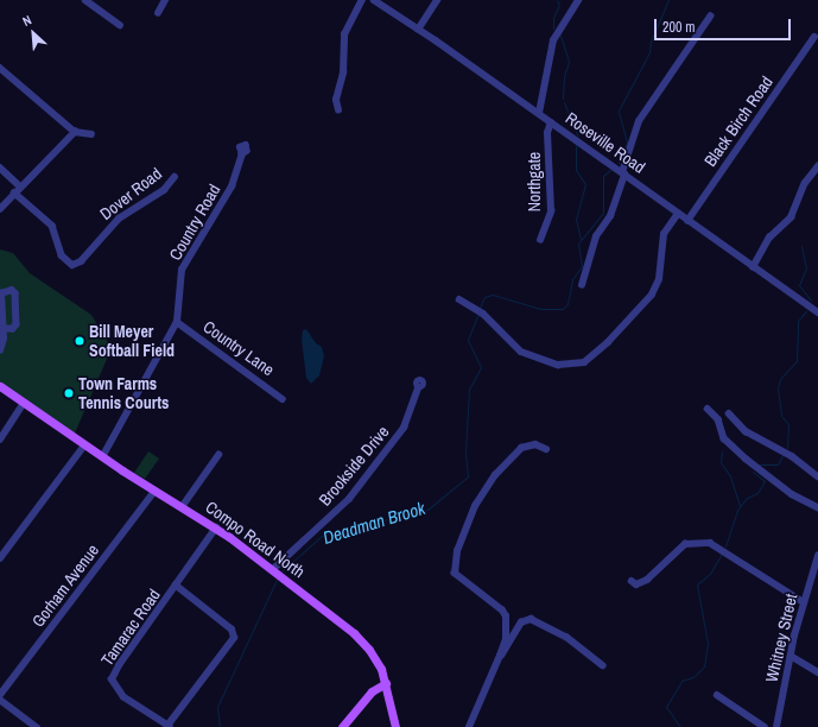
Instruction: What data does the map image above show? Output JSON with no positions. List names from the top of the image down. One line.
{"streets":{"main road":["Compo Road North"],"street":["Black Birch Road","Roseville Road","Northgate","Dover Road","Country Road","Country Lane","Brookside Drive","Gorham Avenue","Tamarac Road","Whitney Street"]},"crossings":[["Black Birch Road","Roseville Road"],["Roseville Road","Northgate"],["Country Road","Country Lane"],["Country Road","Compo Road North"],["Brookside Drive","Compo Road North"],["Compo Road North","Gorham Avenue"],["Compo Road North","Tamarac Road"]],"water":["Deadman Brook"],"places":["Bill Meyer Softball Field","Town Farms Tennis Courts"],"scale_bar":"200 m","north":"top left"}
